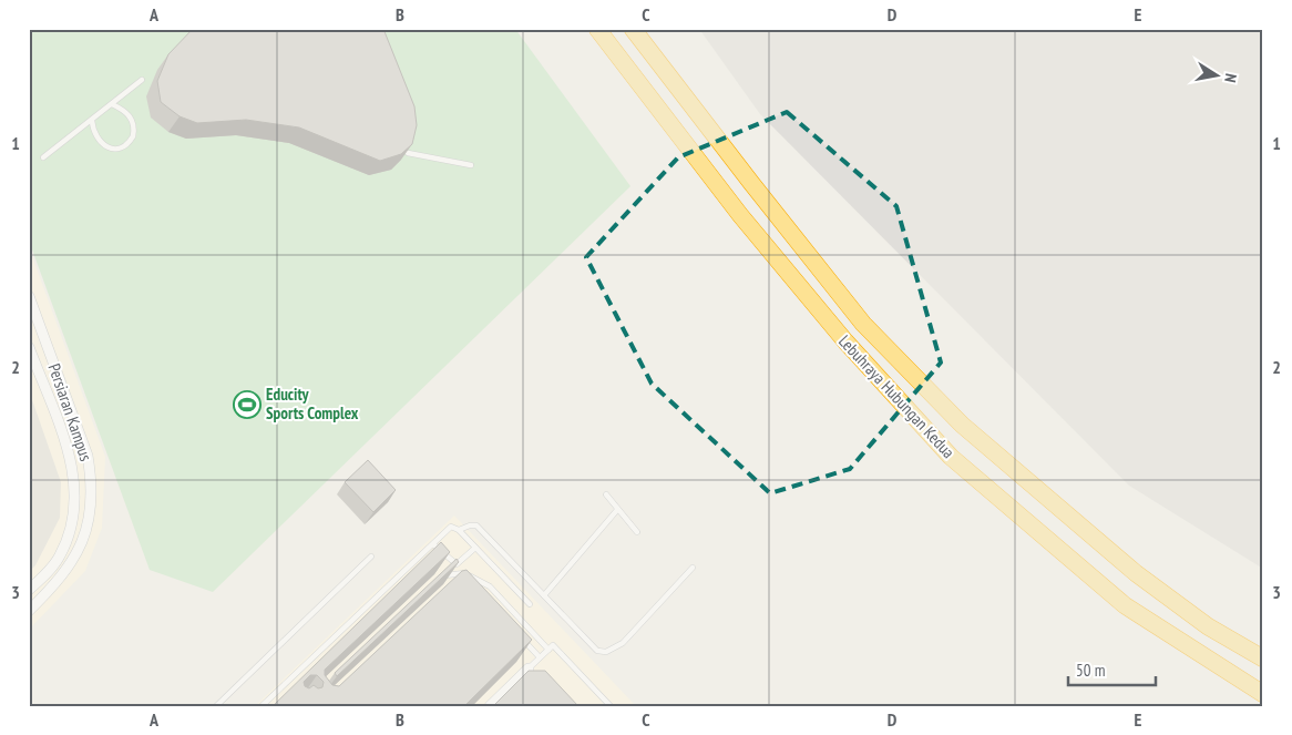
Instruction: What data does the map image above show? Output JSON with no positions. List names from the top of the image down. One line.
{"streets":{"highway":["Lebuhraya Hubungan Kedua"],"street":["Persiaran Kampus"]},"places":{"sports":["Educity Sports Complex"]},"scale_bar":"50 m","north":"right","grid":{"columns":["A","B","C","D","E"],"rows":["1","2","3"]}}
